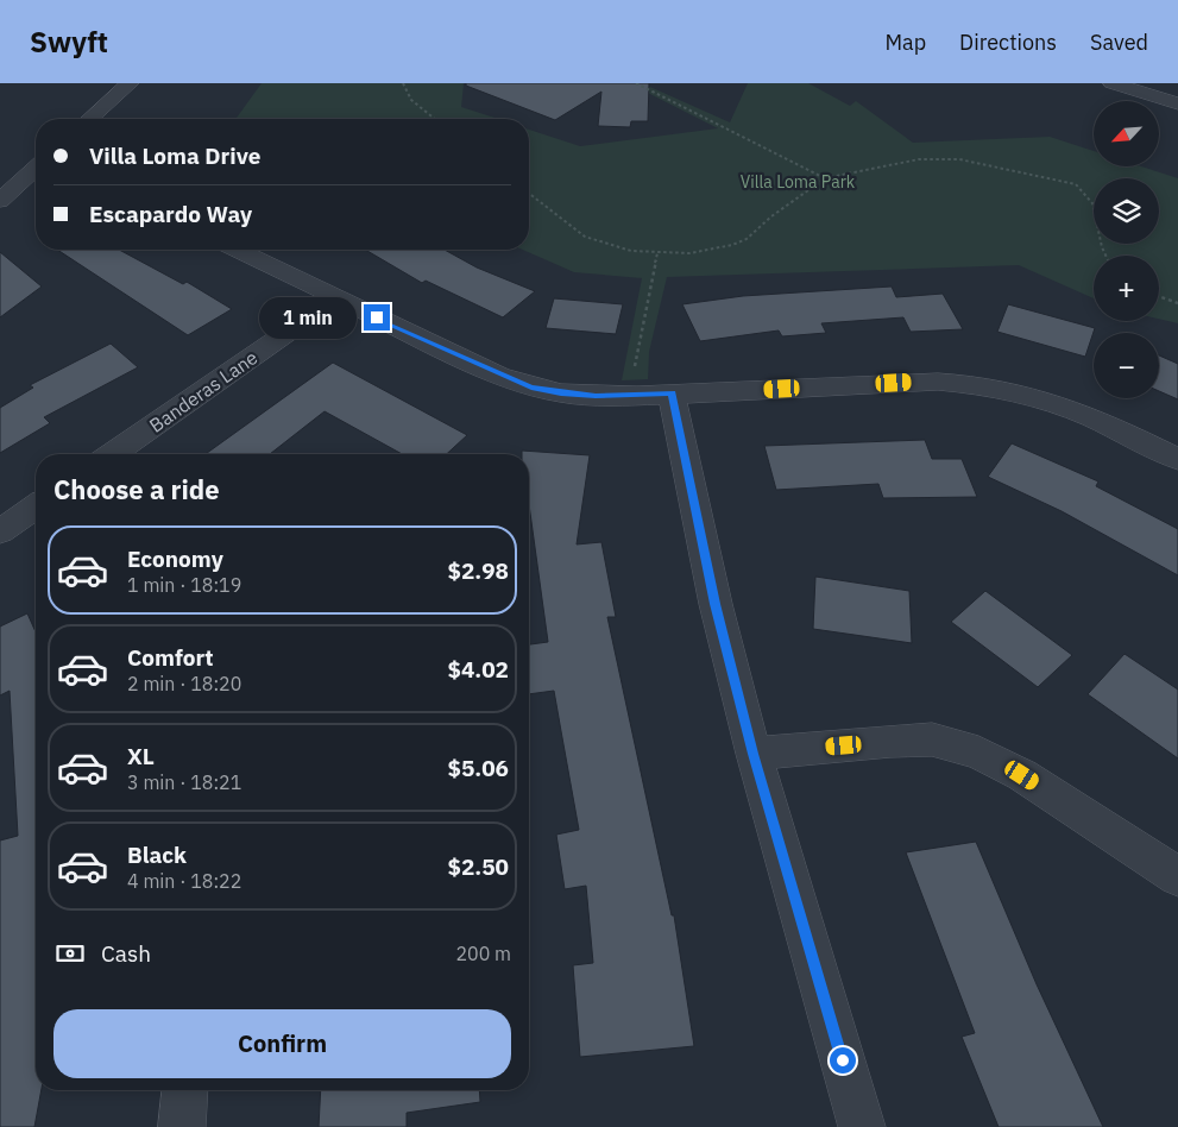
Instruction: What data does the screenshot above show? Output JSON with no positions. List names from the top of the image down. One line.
{"streets":{"street":["Banderas Lane"]},"parks":["Villa Loma Park"],"north":"bottom left","page":{"header":"Swyft","nav":["Map","Directions","Saved"],"map_buttons":["+","−"],"banner":["Villa Loma Drive","Escapardo Way"],"bubble":"1 min","heading":"Choose a ride","list":[{"name":"Economy","note":"1 min · 18:19","value":"$2.98"},{"name":"Comfort","note":"2 min · 18:20","value":"$4.02"},{"name":"XL","note":"3 min · 18:21","value":"$5.06"},{"name":"Black","note":"4 min · 18:22","value":"$2.50"}],"pay":["Cash","200 m"],"buttons":"Confirm"}}
